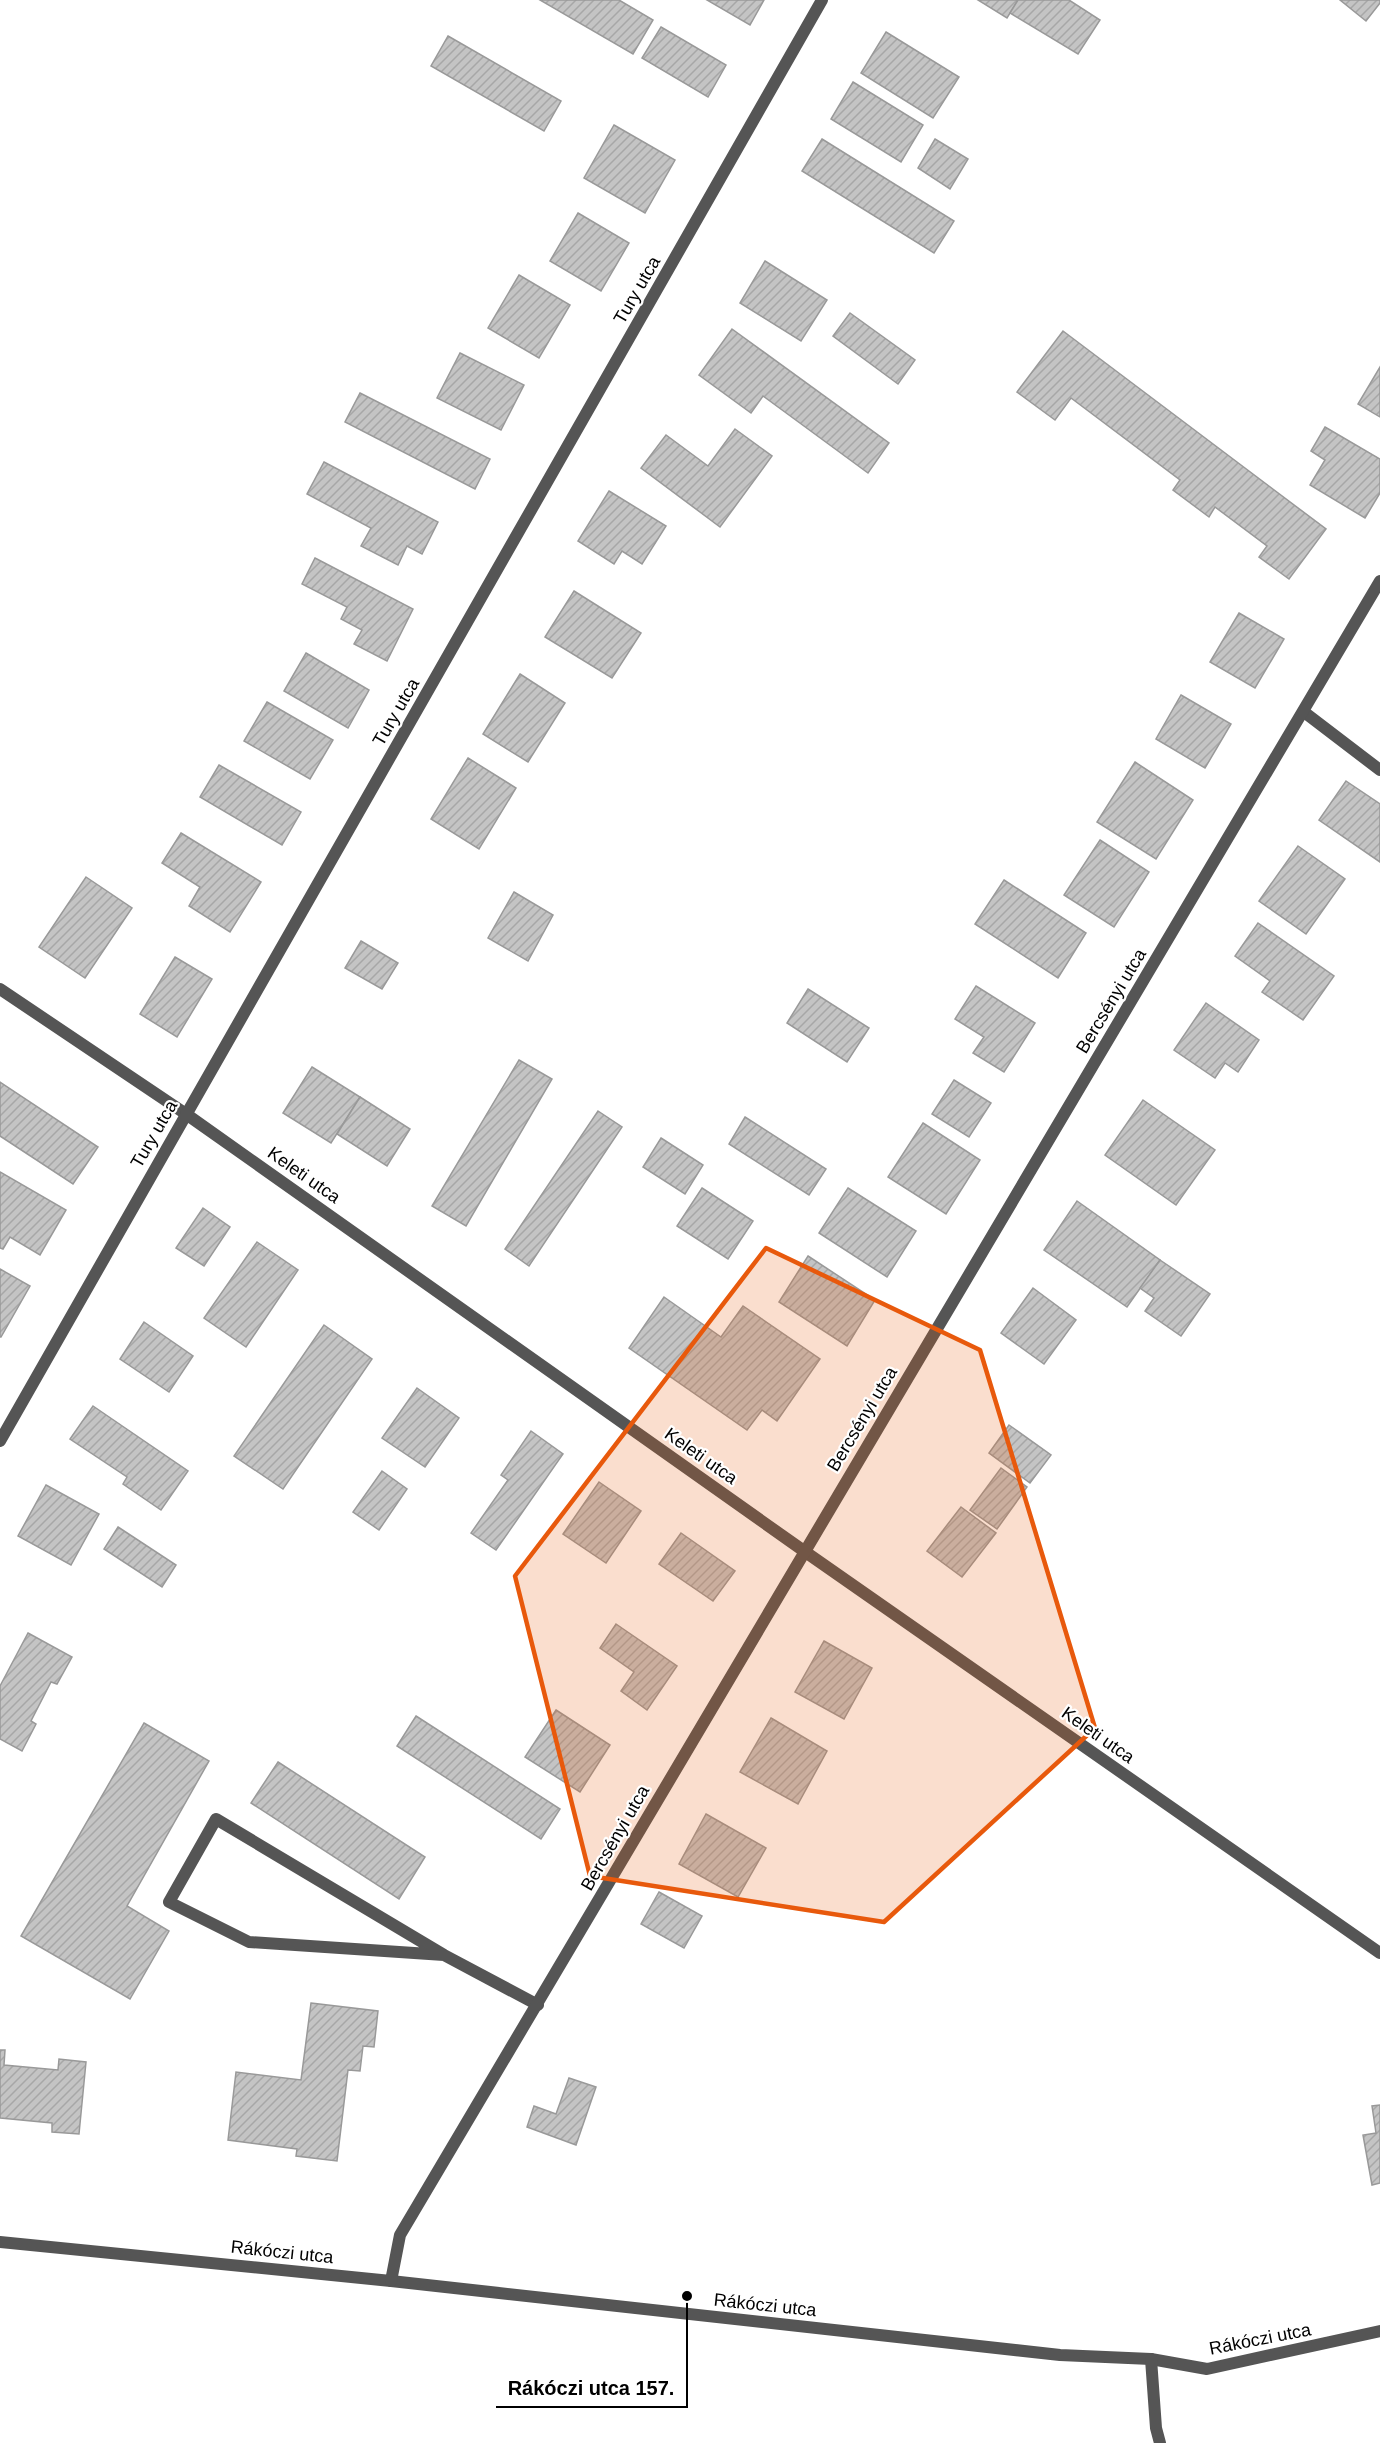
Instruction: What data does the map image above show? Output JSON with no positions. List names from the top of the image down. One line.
{"streets":{"street":["Tury utca","Bercsényi utca","Keleti utca","Rákóczi utca"]},"crossings":[["Tury utca","Keleti utca"],["Bercsényi utca","Keleti utca"],["Bercsényi utca","Rákóczi utca"]],"places":["Rákóczi utca 157."]}
